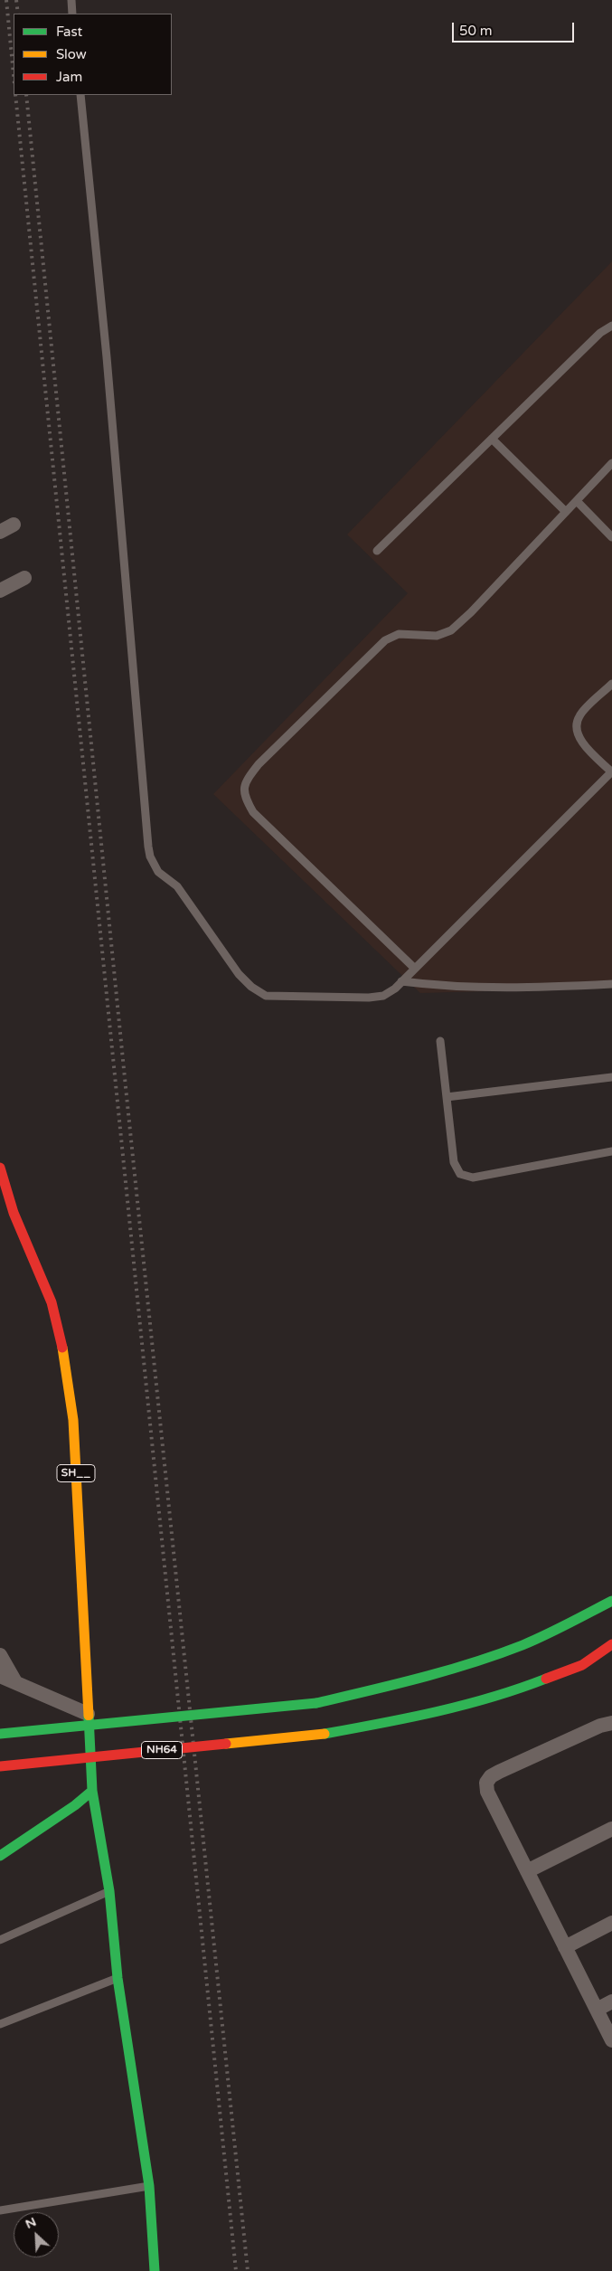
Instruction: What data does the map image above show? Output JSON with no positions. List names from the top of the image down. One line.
{"streets":{"main road":["SH__","NH64"]},"legend":["Fast","Slow","Jam"],"scale_bar":"50 m","north":"top left"}
